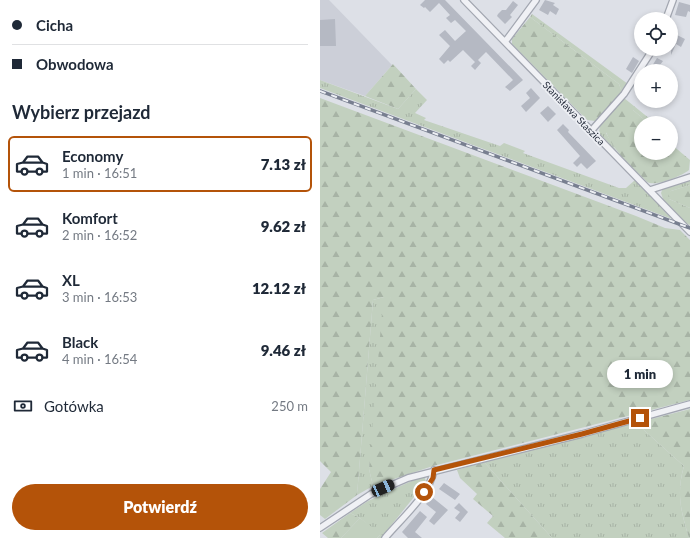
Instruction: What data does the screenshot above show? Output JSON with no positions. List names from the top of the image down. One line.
{"streets":{"street":["Stanisława Staszica"]},"page":{"banner":["Cicha","Obwodowa"],"map_buttons":["+","−"],"heading":"Wybierz przejazd","list":[{"name":"Economy","note":"1 min · 16:51","value":"7.13 zł"},{"name":"Komfort","note":"2 min · 16:52","value":"9.62 zł"},{"name":"XL","note":"3 min · 16:53","value":"12.12 zł"},{"name":"Black","note":"4 min · 16:54","value":"9.46 zł"}],"bubble":"1 min","pay":["Gotówka","250 m"],"buttons":"Potwierdź"}}
